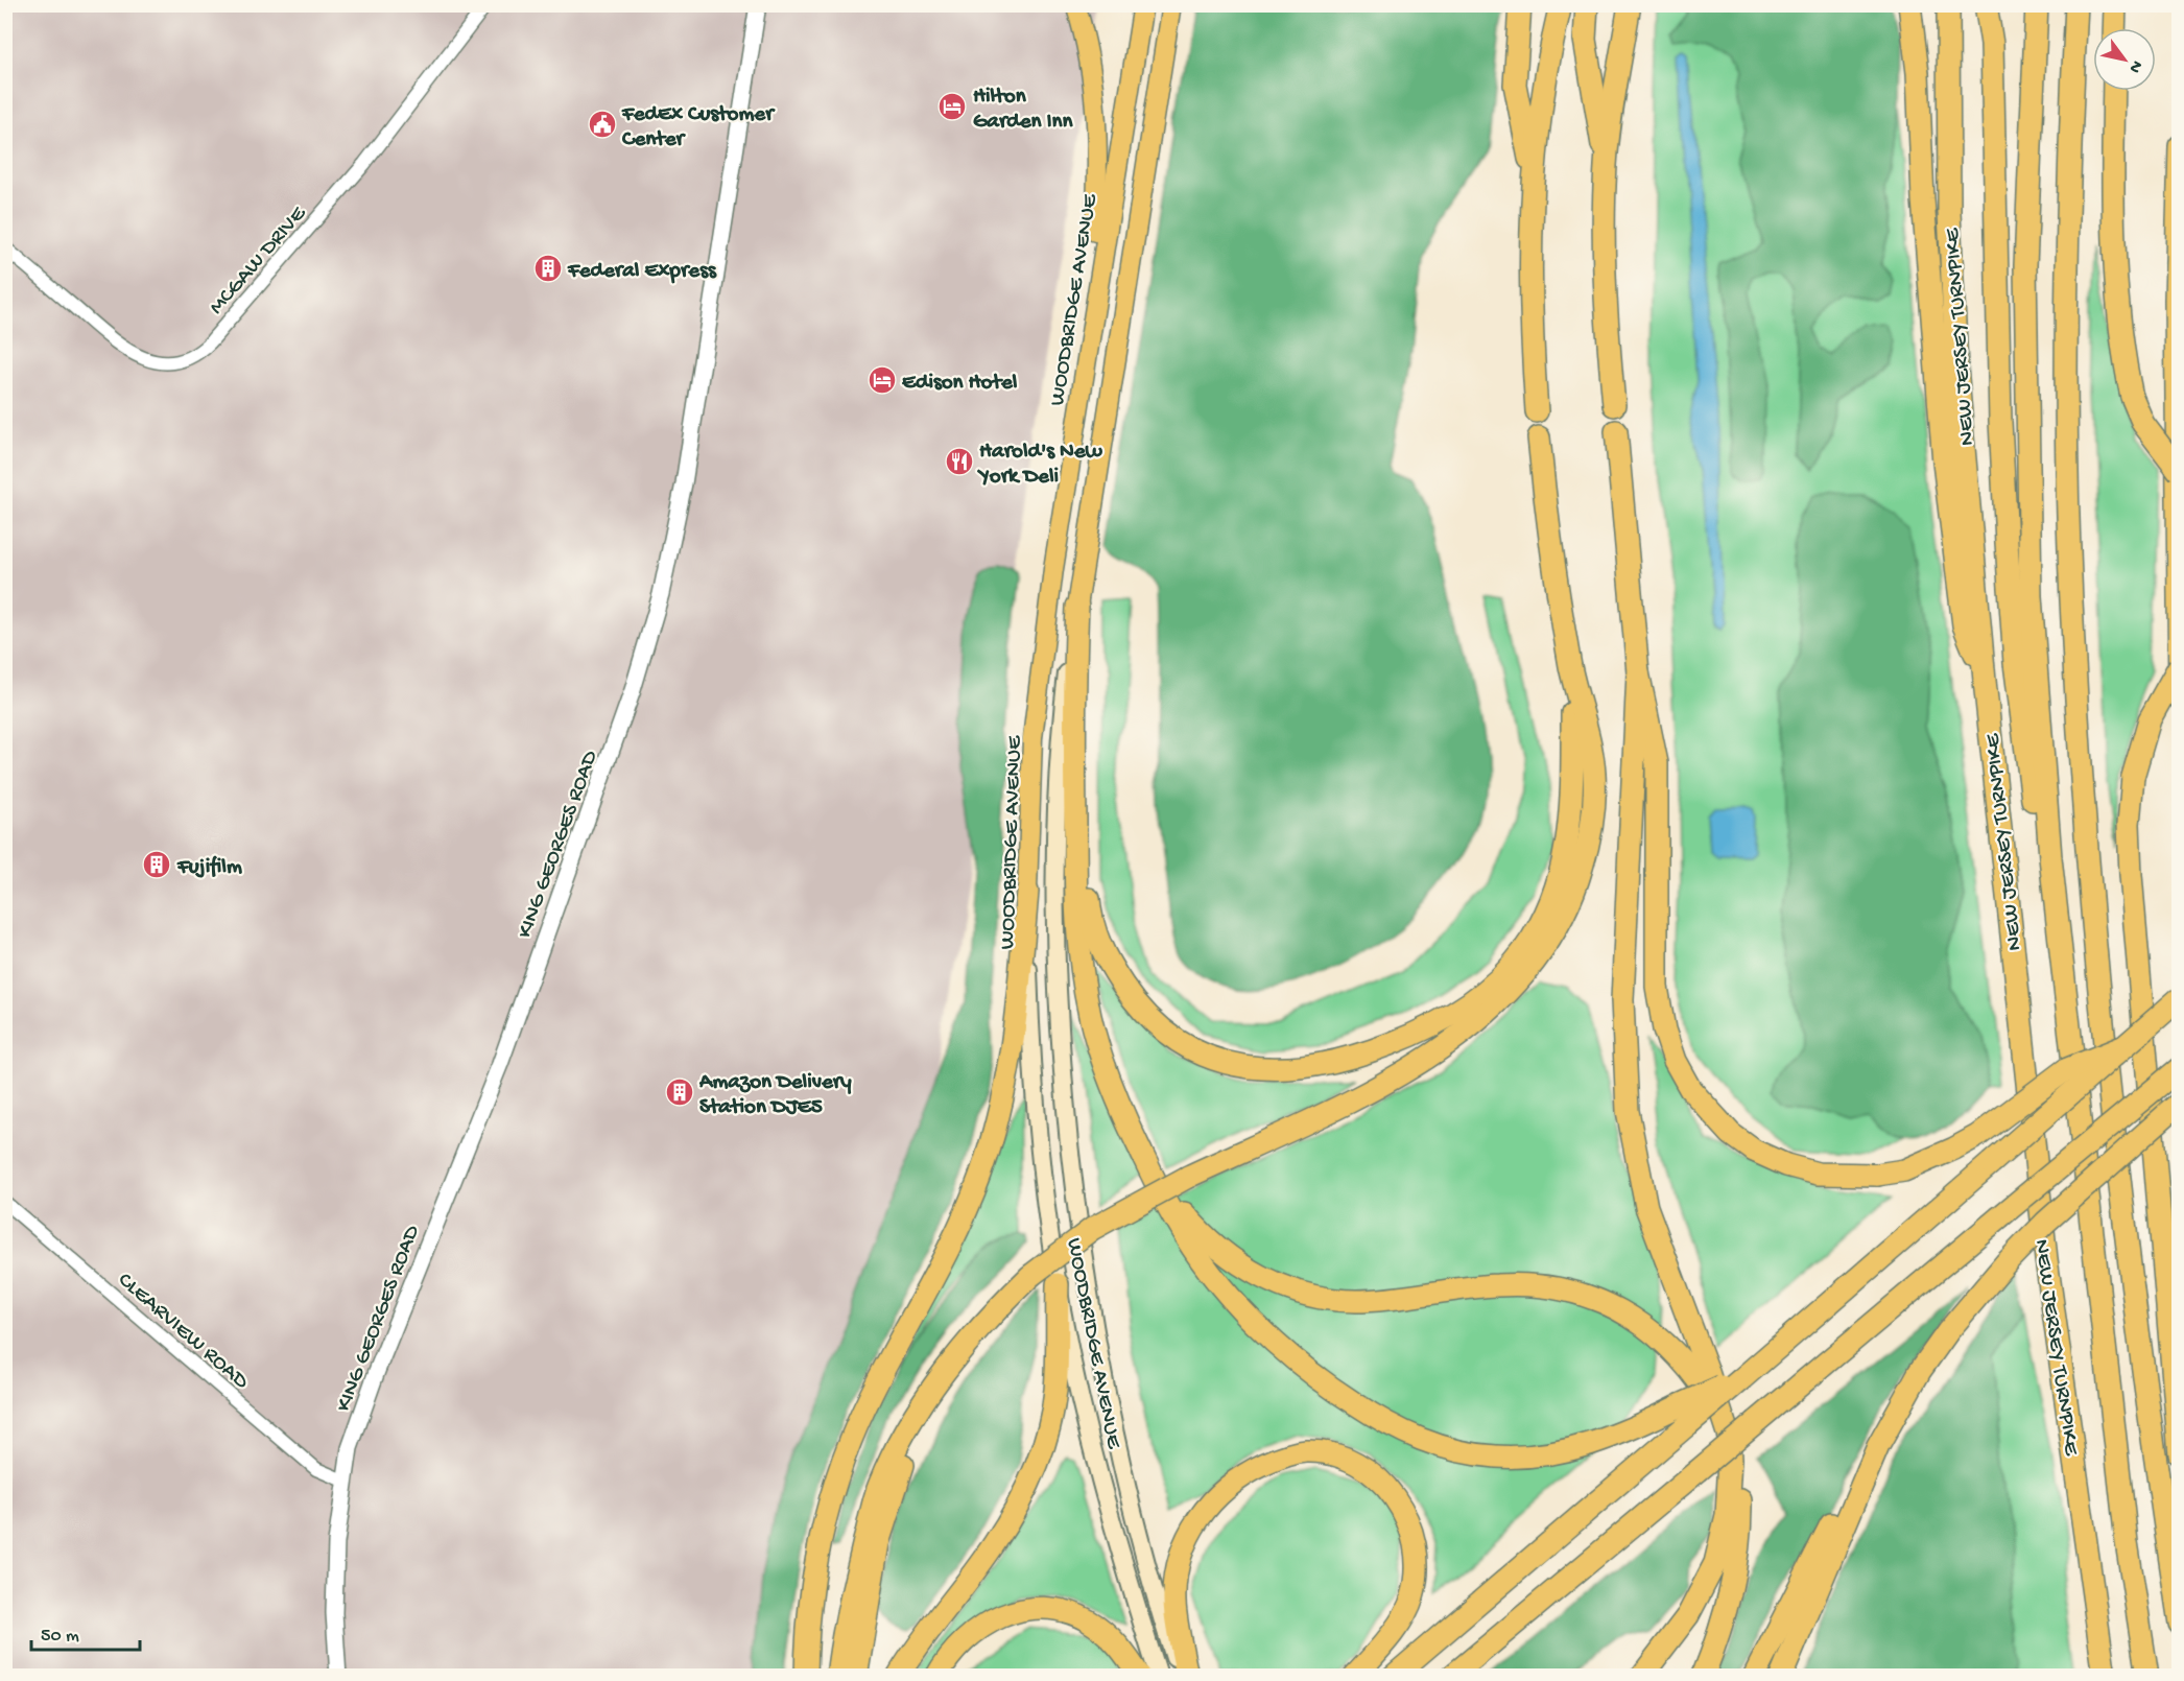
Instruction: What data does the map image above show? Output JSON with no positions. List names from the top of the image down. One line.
{"streets":{"highway":["NEW JERSEY TURNPIKE"],"main road":["WOODBRIDGE AVENUE"],"street":["MCGAW DRIVE","KING GEORGES ROAD","CLEARVIEW ROAD"]},"crossings":[["KING GEORGES ROAD","CLEARVIEW ROAD"]],"places":{"hotel":["Hilton Garden Inn","Edison Hotel"],"public building":["FedEx Customer Center"],"building":["Federal Express","Fujifilm","Amazon Delivery Station DJE5"],"restaurant":["Harold's New York Deli"]},"scale_bar":"50 m","north":"bottom right"}
